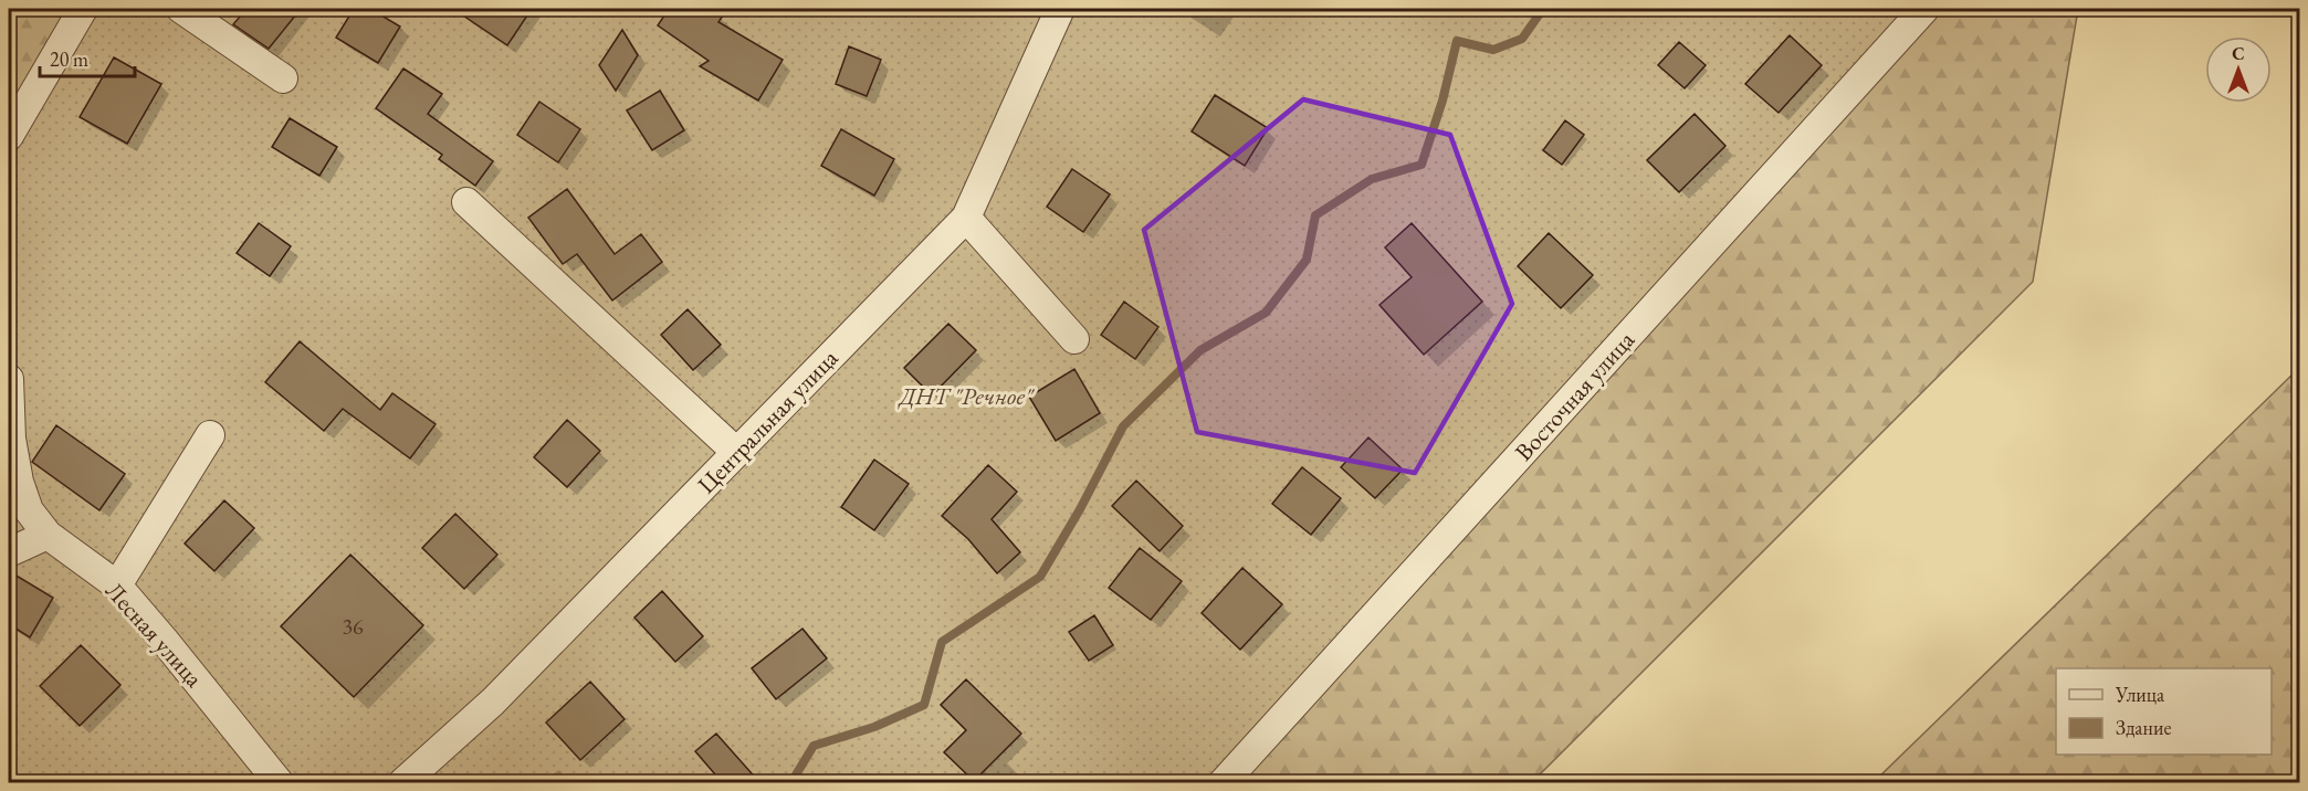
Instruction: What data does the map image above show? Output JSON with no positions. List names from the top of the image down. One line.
{"streets":{"street":["Восточная улица","Центральная улица","Лесная улица"]},"parks":["ДНТ \"Речное\""],"house_numbers":["36"],"legend":["Улица","Здание"],"scale_bar":"20 m","north":"top"}
